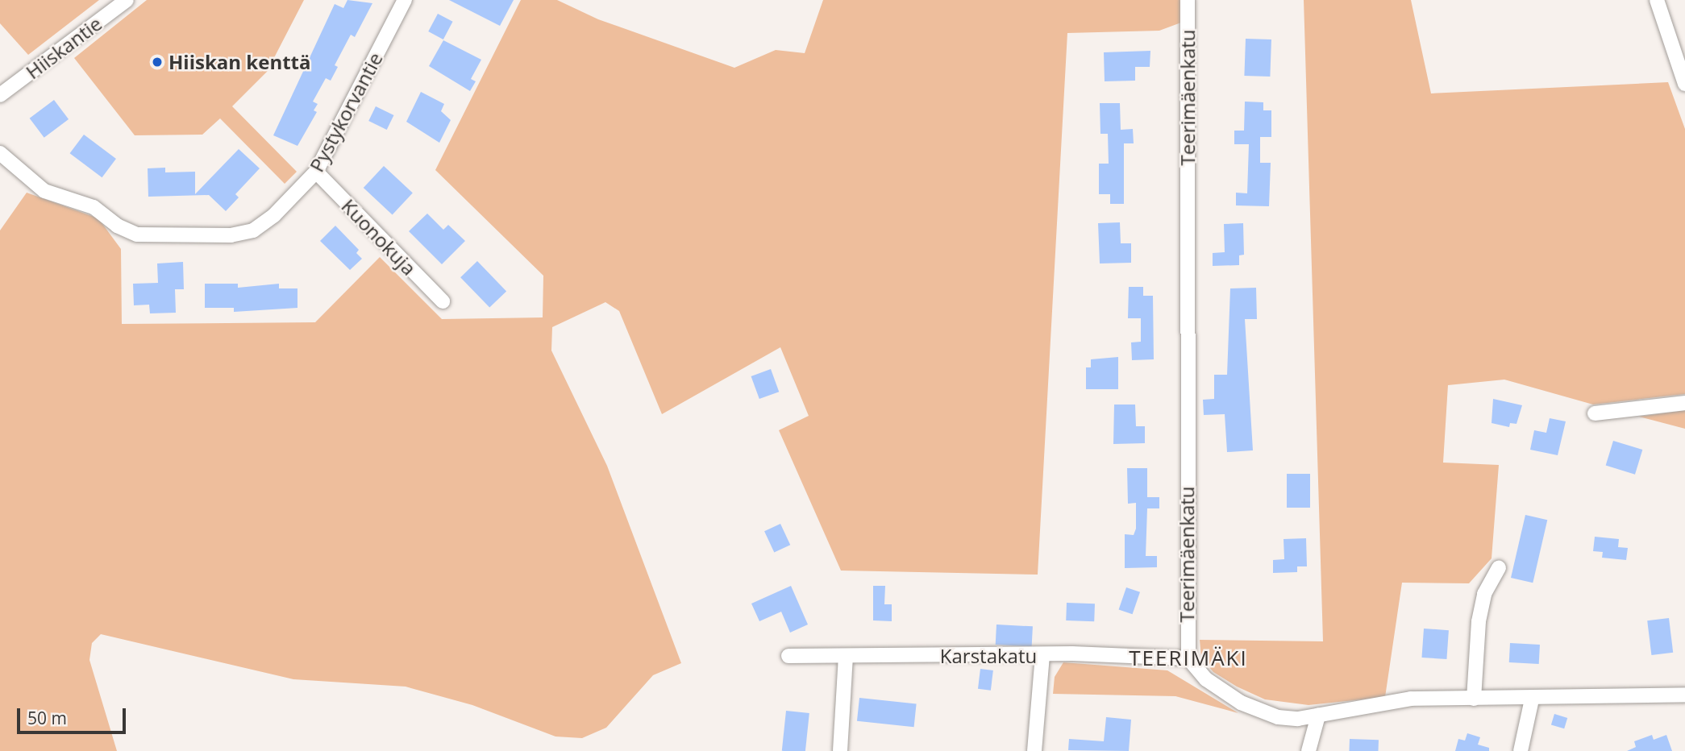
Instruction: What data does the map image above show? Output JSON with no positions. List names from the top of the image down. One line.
{"streets":{"street":["Hiiskantie","Teerimäenkatu","Pystykorvantie","Kuonokuja","Karstakatu"]},"crossings":[["Teerimäenkatu","Karstakatu"],["Pystykorvantie","Kuonokuja"]],"districts":["TEERIMÄKI"],"places":["Hiiskan kenttä"],"scale_bar":"50 m"}
